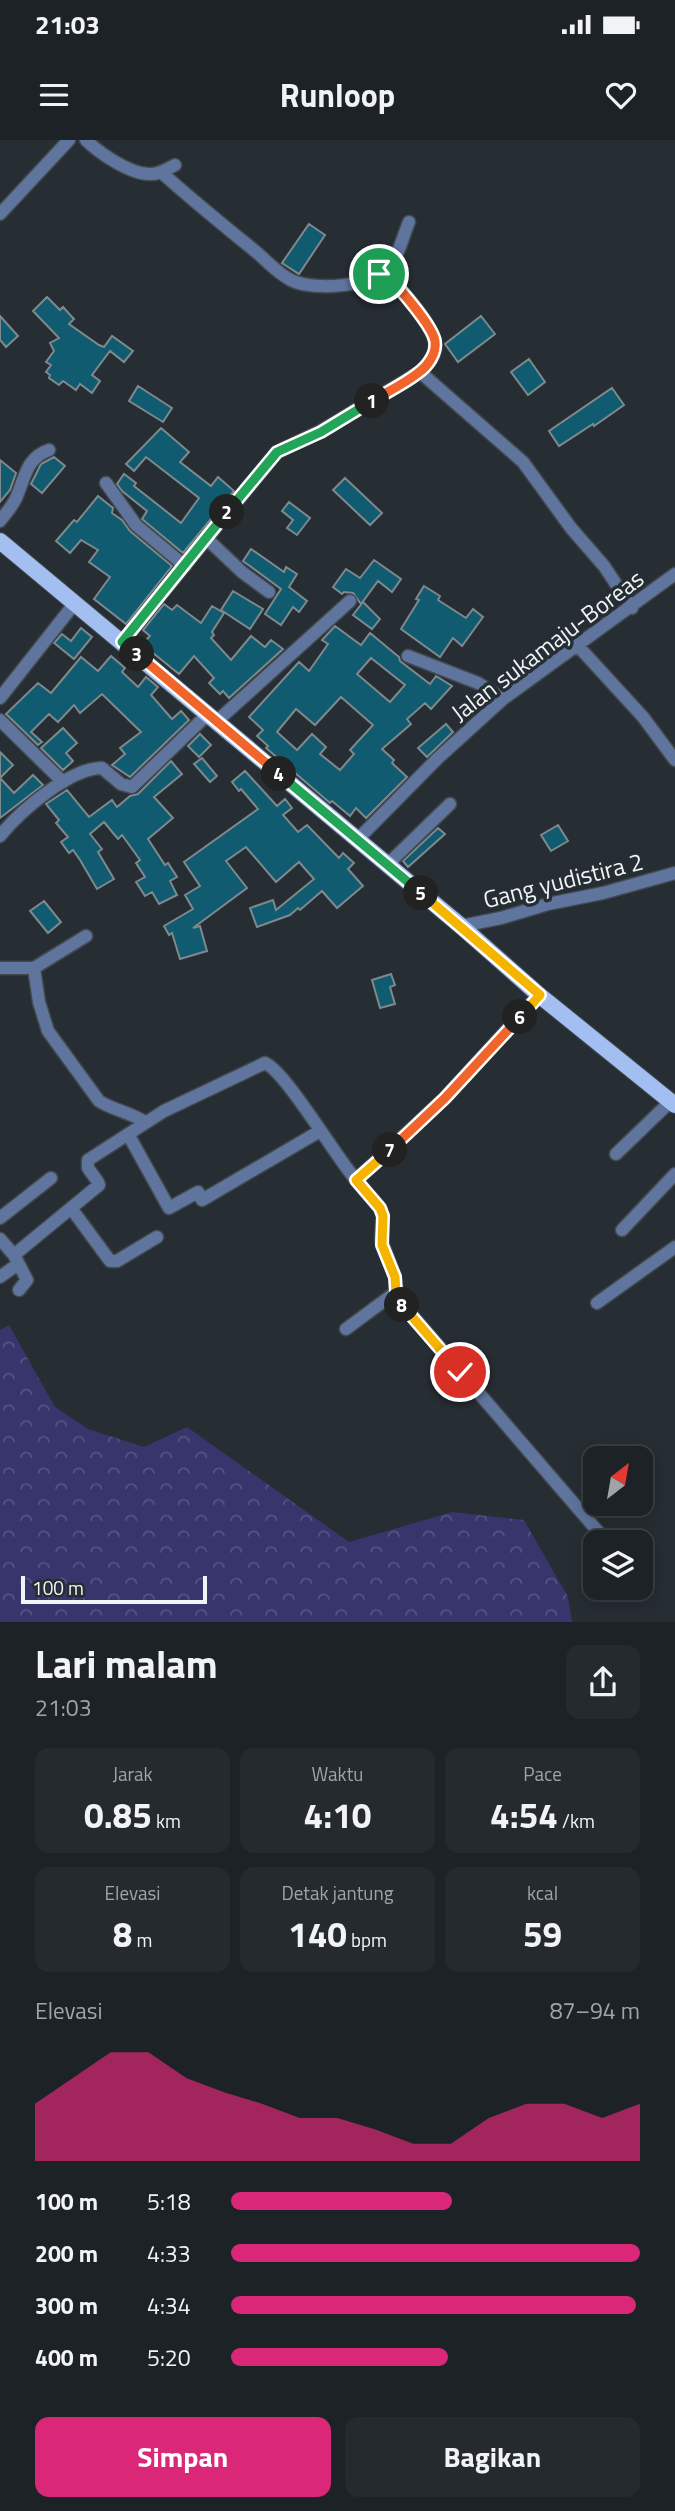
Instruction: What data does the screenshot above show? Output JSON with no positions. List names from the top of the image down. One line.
{"streets":{"street":["Jalan sukamaju-Boreas","Gang yudistira 2"]},"scale_bar":"100 m","north":"top right","page":{"status":"21:03","header":"Runloop","pins":["1","2","3","4","5","6","7","8"],"scale":"100 m","heading":["Lari malam","21:03"],"stats":[["Jarak","0.85 km"],["Waktu","4:10"],["Pace","4:54 /km"],["Elevasi","8 m"],["Detak jantung","140 bpm"],["kcal","59"]],"chart":["Elevasi","87–94 m"],"list":[{"name":"100 m","note":"5:18"},{"name":"200 m","note":"4:33"},{"name":"300 m","note":"4:34"},{"name":"400 m","note":"5:20"}],"buttons":["Simpan","Bagikan"]}}
